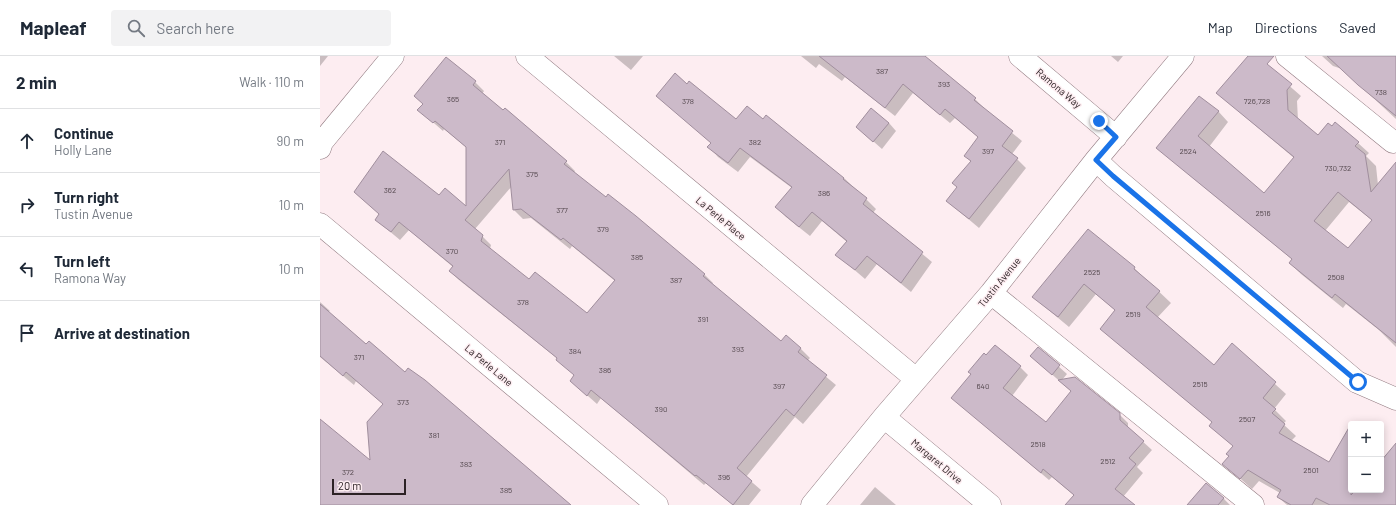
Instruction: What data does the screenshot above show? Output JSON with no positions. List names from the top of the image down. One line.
{"streets":{"street":["Ramona Way","La Perle Place","Tustin Avenue","La Perle Lane","Margaret Drive"]},"crossings":[["Ramona Way","Tustin Avenue"],["La Perle Place","Tustin Avenue"],["Tustin Avenue","Margaret Drive"]],"house_numbers":["387","393","738","365","378","726,728","371","382","397","2524","730,732","375","362","386","377","2516","379","370","385","2525","2508","387","378","2519","391","393","384","371","386","2515","397","640","373","390","2507","381","2518","2512","383","2501","372","396","385"],"scale_bar":"20 m","page":{"header":"Mapleaf","search":"Search here","nav":["Map","Directions","Saved"],"heading":["2 min","Walk · 110 m"],"list":[["Continue","Holly Lane","90 m"],["Turn right","Tustin Avenue","10 m"],["Turn left","Ramona Way","10 m"],"Arrive at destination"],"map_buttons":["+","−"],"scale":"20 m"}}
